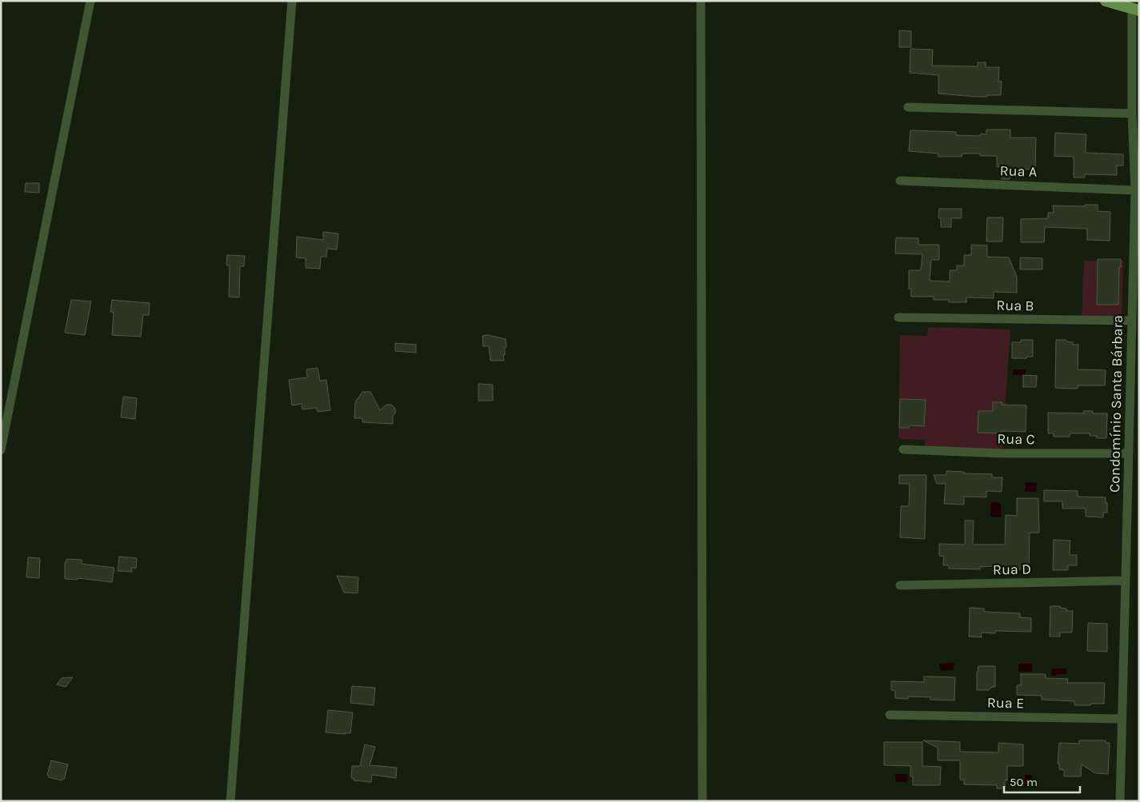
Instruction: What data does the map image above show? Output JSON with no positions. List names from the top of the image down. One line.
{"streets":{"street":["Rua A","Rua B","Condomínio Santa Bárbara","Rua C","Rua D","Rua E"]},"crossings":[["Rua A","Condomínio Santa Bárbara"],["Rua B","Condomínio Santa Bárbara"],["Condomínio Santa Bárbara","Rua C"],["Condomínio Santa Bárbara","Rua D"],["Condomínio Santa Bárbara","Rua E"]],"scale_bar":"50 m"}
